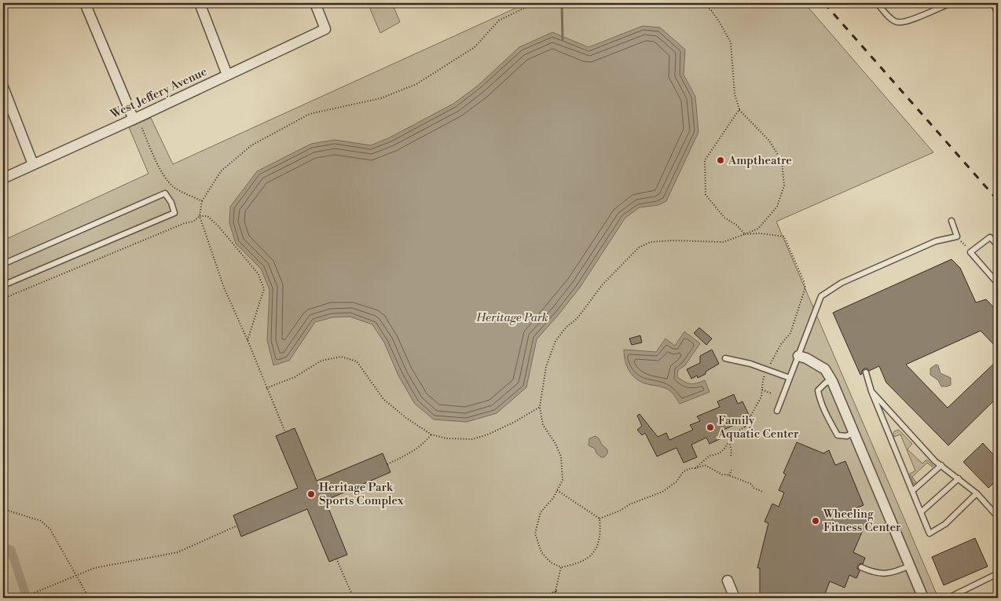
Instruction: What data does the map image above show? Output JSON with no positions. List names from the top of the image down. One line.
{"streets":{"street":["West Jeffery Avenue"]},"parks":["Heritage Park"],"places":["Amptheatre","Family Aquatic Center","Heritage Park Sports Complex","Wheeling Fitness Center"]}
